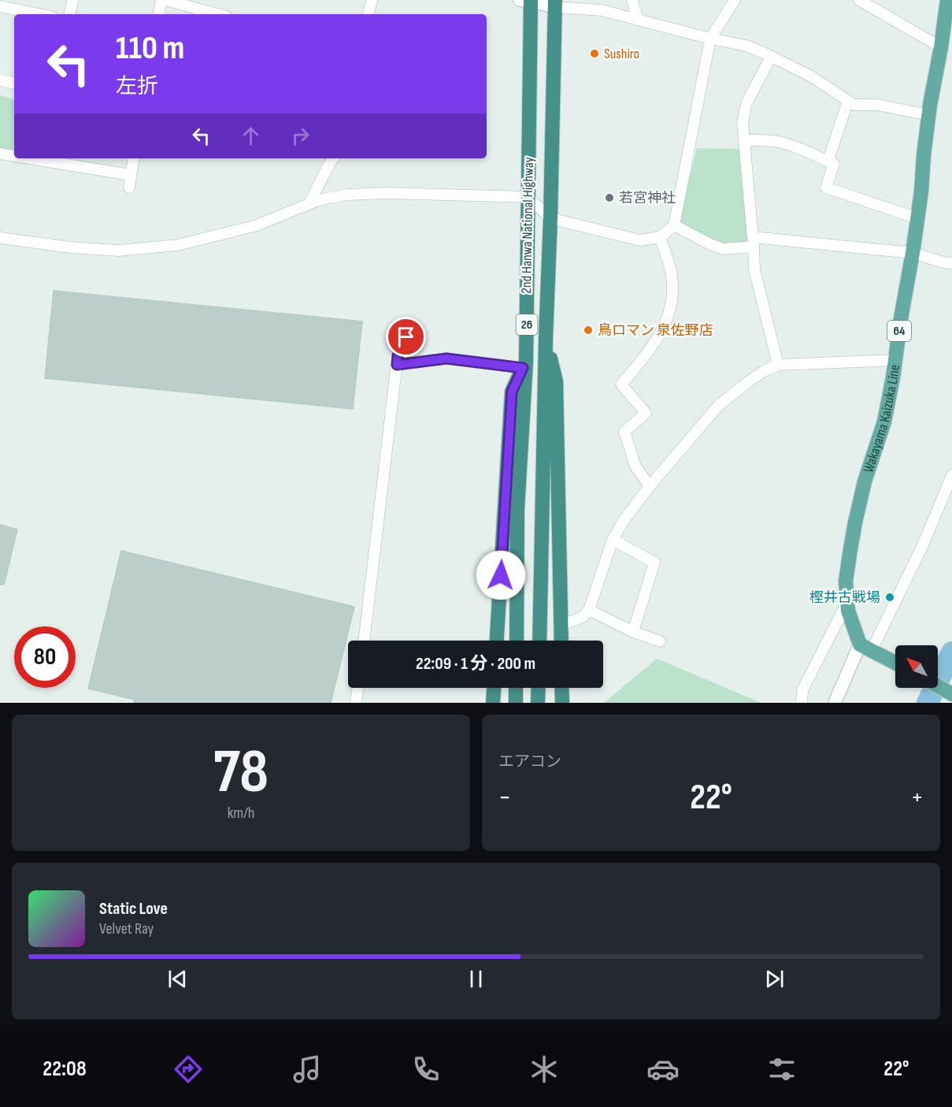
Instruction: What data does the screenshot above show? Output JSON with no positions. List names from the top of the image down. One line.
{"streets":{"highway":["2nd Hanwa National Highway","26"],"main road":["64","Wakayama Kaizuka Line"]},"places":["Sushiro","若宮神社","鳥ロマン 泉佐野店","樫井古戦場"],"north":"top left","page":{"turn":["110 m","左折"],"limit":"80","trip":"22:09 · 1 分 · 200 m","tile":[["78","km/h"],"エアコン"],"heat":["−","22°","+"],"song":["Static Love","Velvet Ray"],"tabs":["22:08","22°"]}}
